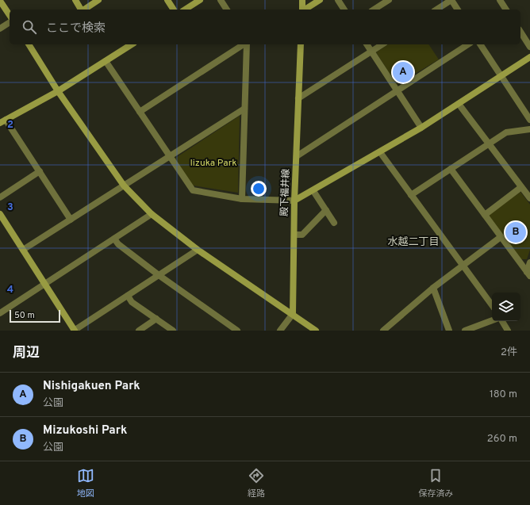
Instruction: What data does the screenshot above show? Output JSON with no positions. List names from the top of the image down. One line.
{"streets":{"street":["殿下福井線"]},"districts":["水越二丁目"],"parks":["Iizuka Park"],"scale_bar":"50 m","page":{"search":"ここで検索","pins":["A","B"],"scale":"50 m","heading":["周辺","2件"],"list":[{"mark":"A","name":"Nishigakuen Park","note":"公園","value":"180 m"},{"mark":"B","name":"Mizukoshi Park","note":"公園","value":"260 m"}],"nav":["地図","経路","保存済み"]},"grid":{"rows":["2","3","4"]}}
